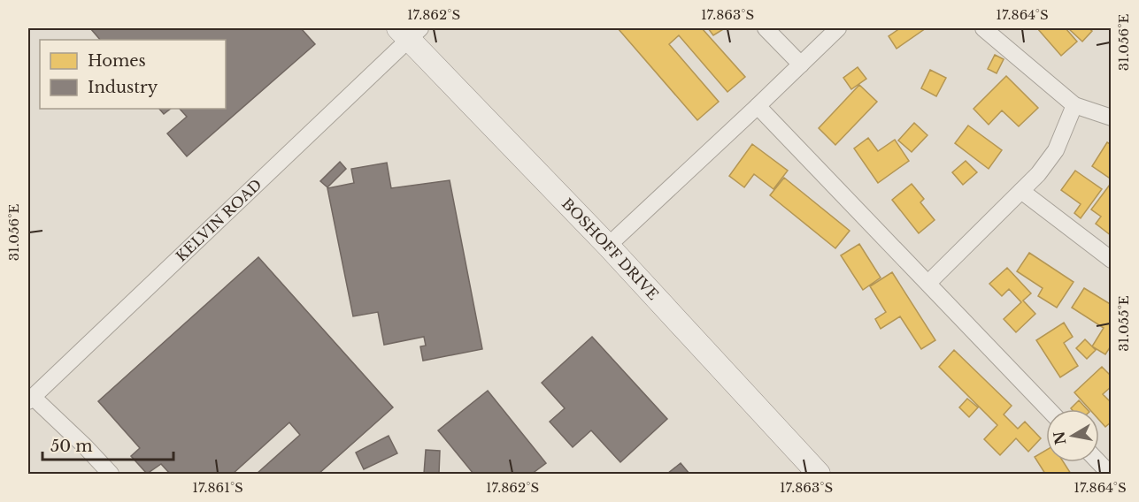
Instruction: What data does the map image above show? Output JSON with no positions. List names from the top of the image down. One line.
{"streets":{"main road":["BOSHOFF DRIVE"],"street":["KELVIN ROAD"]},"crossings":[["KELVIN ROAD","BOSHOFF DRIVE"]],"legend":["Homes","Industry"],"scale_bar":"50 m","north":"left","coordinates":["17.862°S","17.863°S","17.864°S","31.056°E","31.055°E","17.861°S"]}
